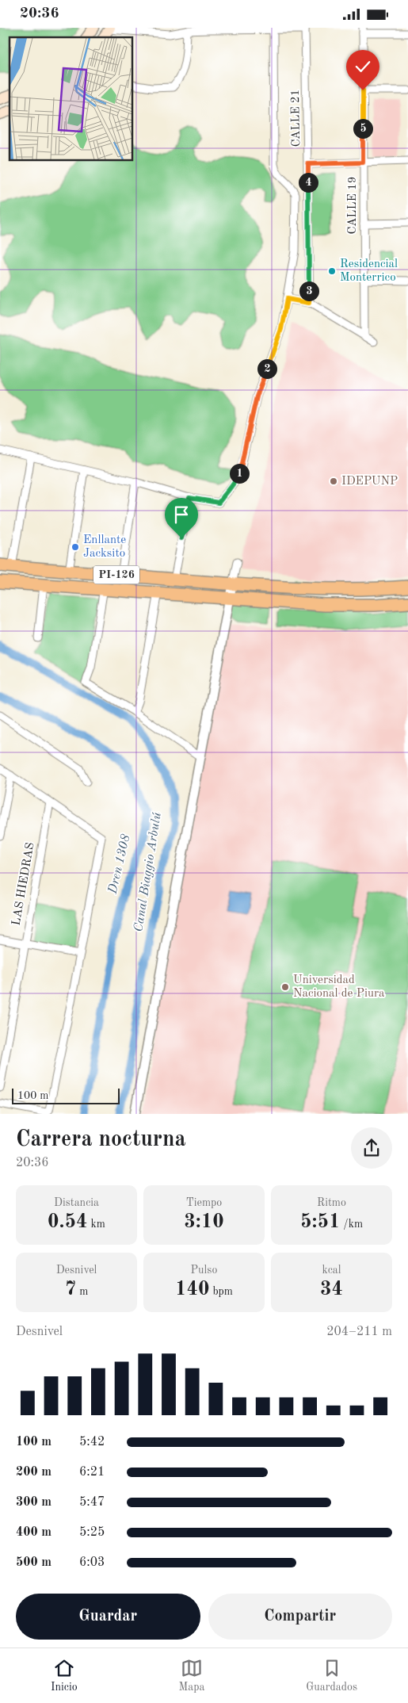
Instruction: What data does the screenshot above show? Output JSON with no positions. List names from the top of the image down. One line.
{"streets":{"highway":["PI-126"],"street":["CALLE 21","CALLE 19","LAS HIEDRAS"]},"water":["Dren 1308","Canal Biaggio Arbulú"],"places":["Residencial Monterrico","IDEPUNP","Enllante Jacksito","Universidad Nacional de Piura"],"scale_bar":"100 m","page":{"status":"20:36","pins":["5","4","3","2","1"],"scale":"100 m","heading":["Carrera nocturna","20:36"],"stats":[["Distancia","0.54 km"],["Tiempo","3:10"],["Ritmo","5:51 /km"],["Desnivel","7 m"],["Pulso","140 bpm"],["kcal","34"]],"chart":["Desnivel","204–211 m"],"list":[{"name":"100 m","note":"5:42"},{"name":"200 m","note":"6:21"},{"name":"300 m","note":"5:47"},{"name":"400 m","note":"5:25"},{"name":"500 m","note":"6:03"}],"buttons":["Guardar","Compartir"],"tabs":["Inicio","Mapa","Guardados"]}}
